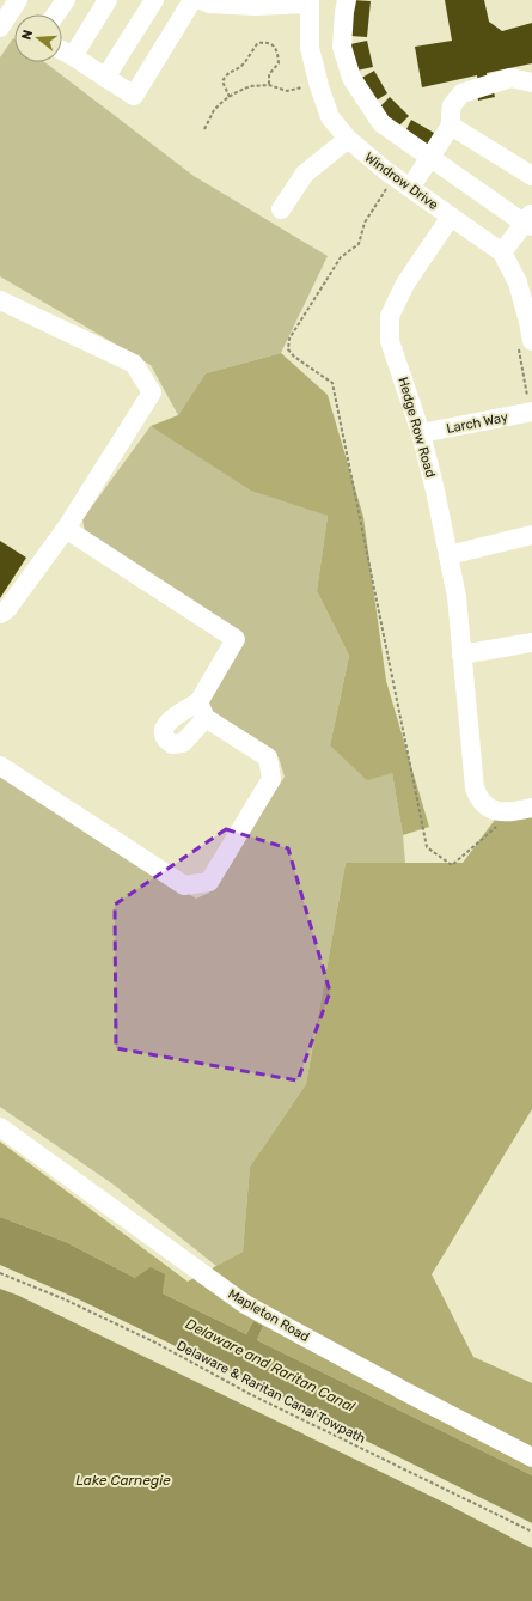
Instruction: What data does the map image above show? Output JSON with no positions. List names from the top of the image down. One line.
{"streets":{"street":["Windrow Drive","Larch Way","Hedge Row Road","Mapleton Road"],"path":["Delaware & Raritan Canal Towpath"]},"crossings":[["Windrow Drive","Hedge Row Road"],["Larch Way","Hedge Row Road"]],"water":["Delaware and Raritan Canal","Lake Carnegie"],"north":"left"}
